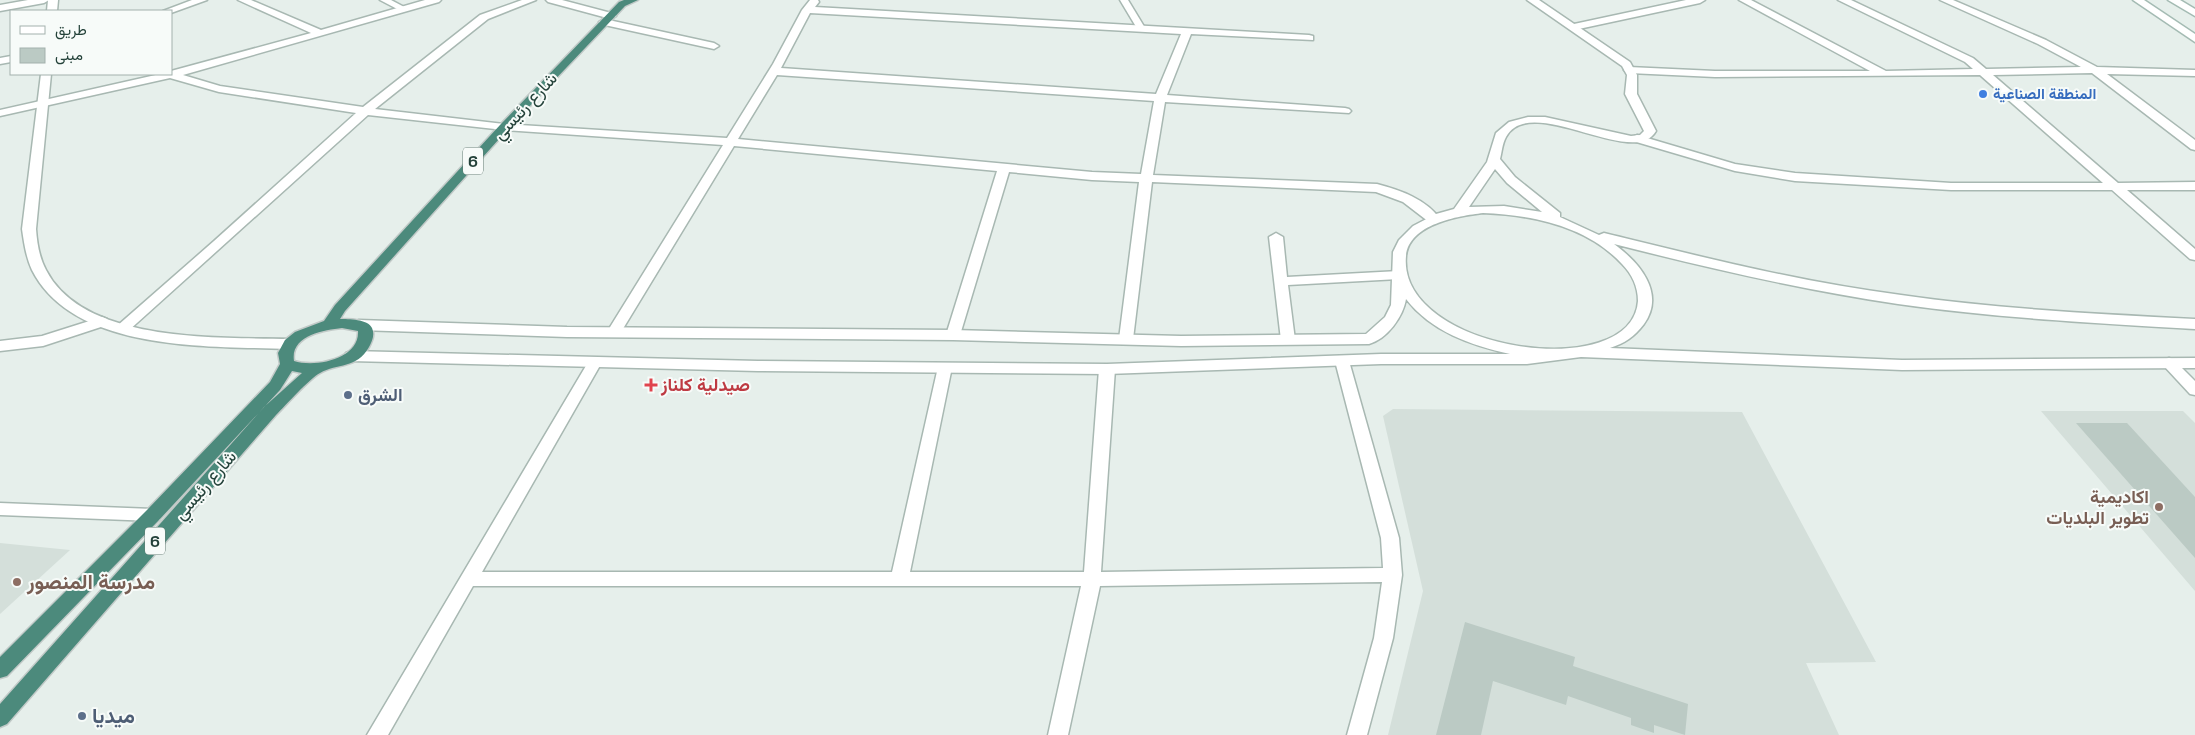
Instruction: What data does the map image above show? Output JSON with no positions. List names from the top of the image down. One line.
{"streets":{"highway":["شارع رئيسي","6"]},"places":{"other":["المنطقة الصناعية","الشرق","اكاديمية تطوير البلديات","مدرسة المنصور","ميديا"],"health":["صيدلية كلناز"]},"legend":["طريق","مبنى"]}
